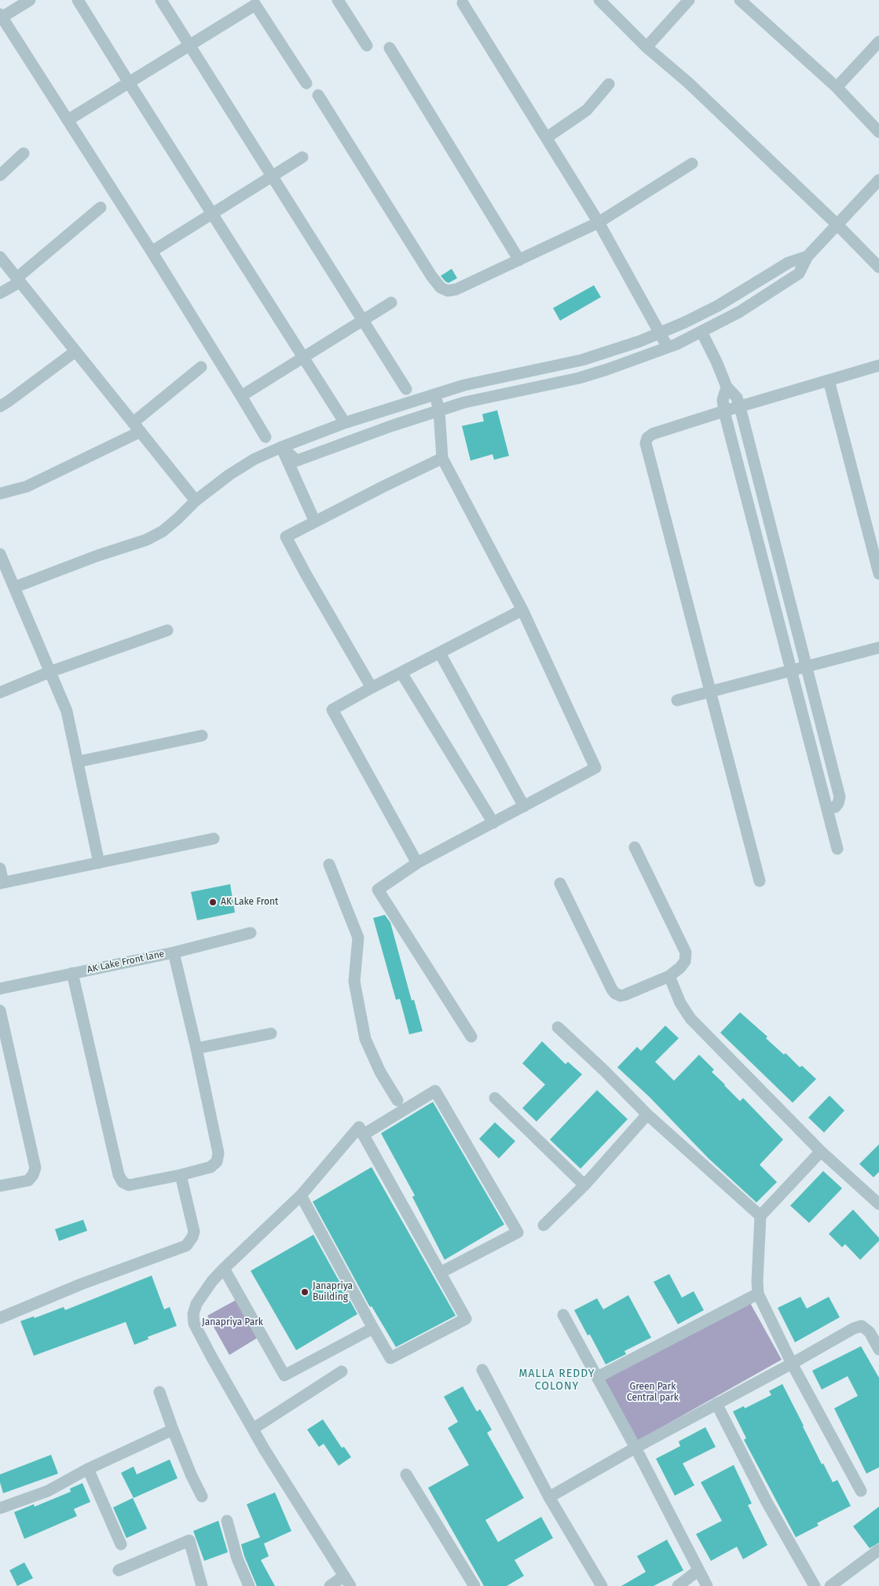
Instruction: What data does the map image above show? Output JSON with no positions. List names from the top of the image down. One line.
{"streets":{"street":["AK Lake Front lane"]},"districts":["MALLA REDDY COLONY"],"parks":["Janapriya Park","Green Park Central park"],"places":["AK Lake Front","Janapriya Building"]}
